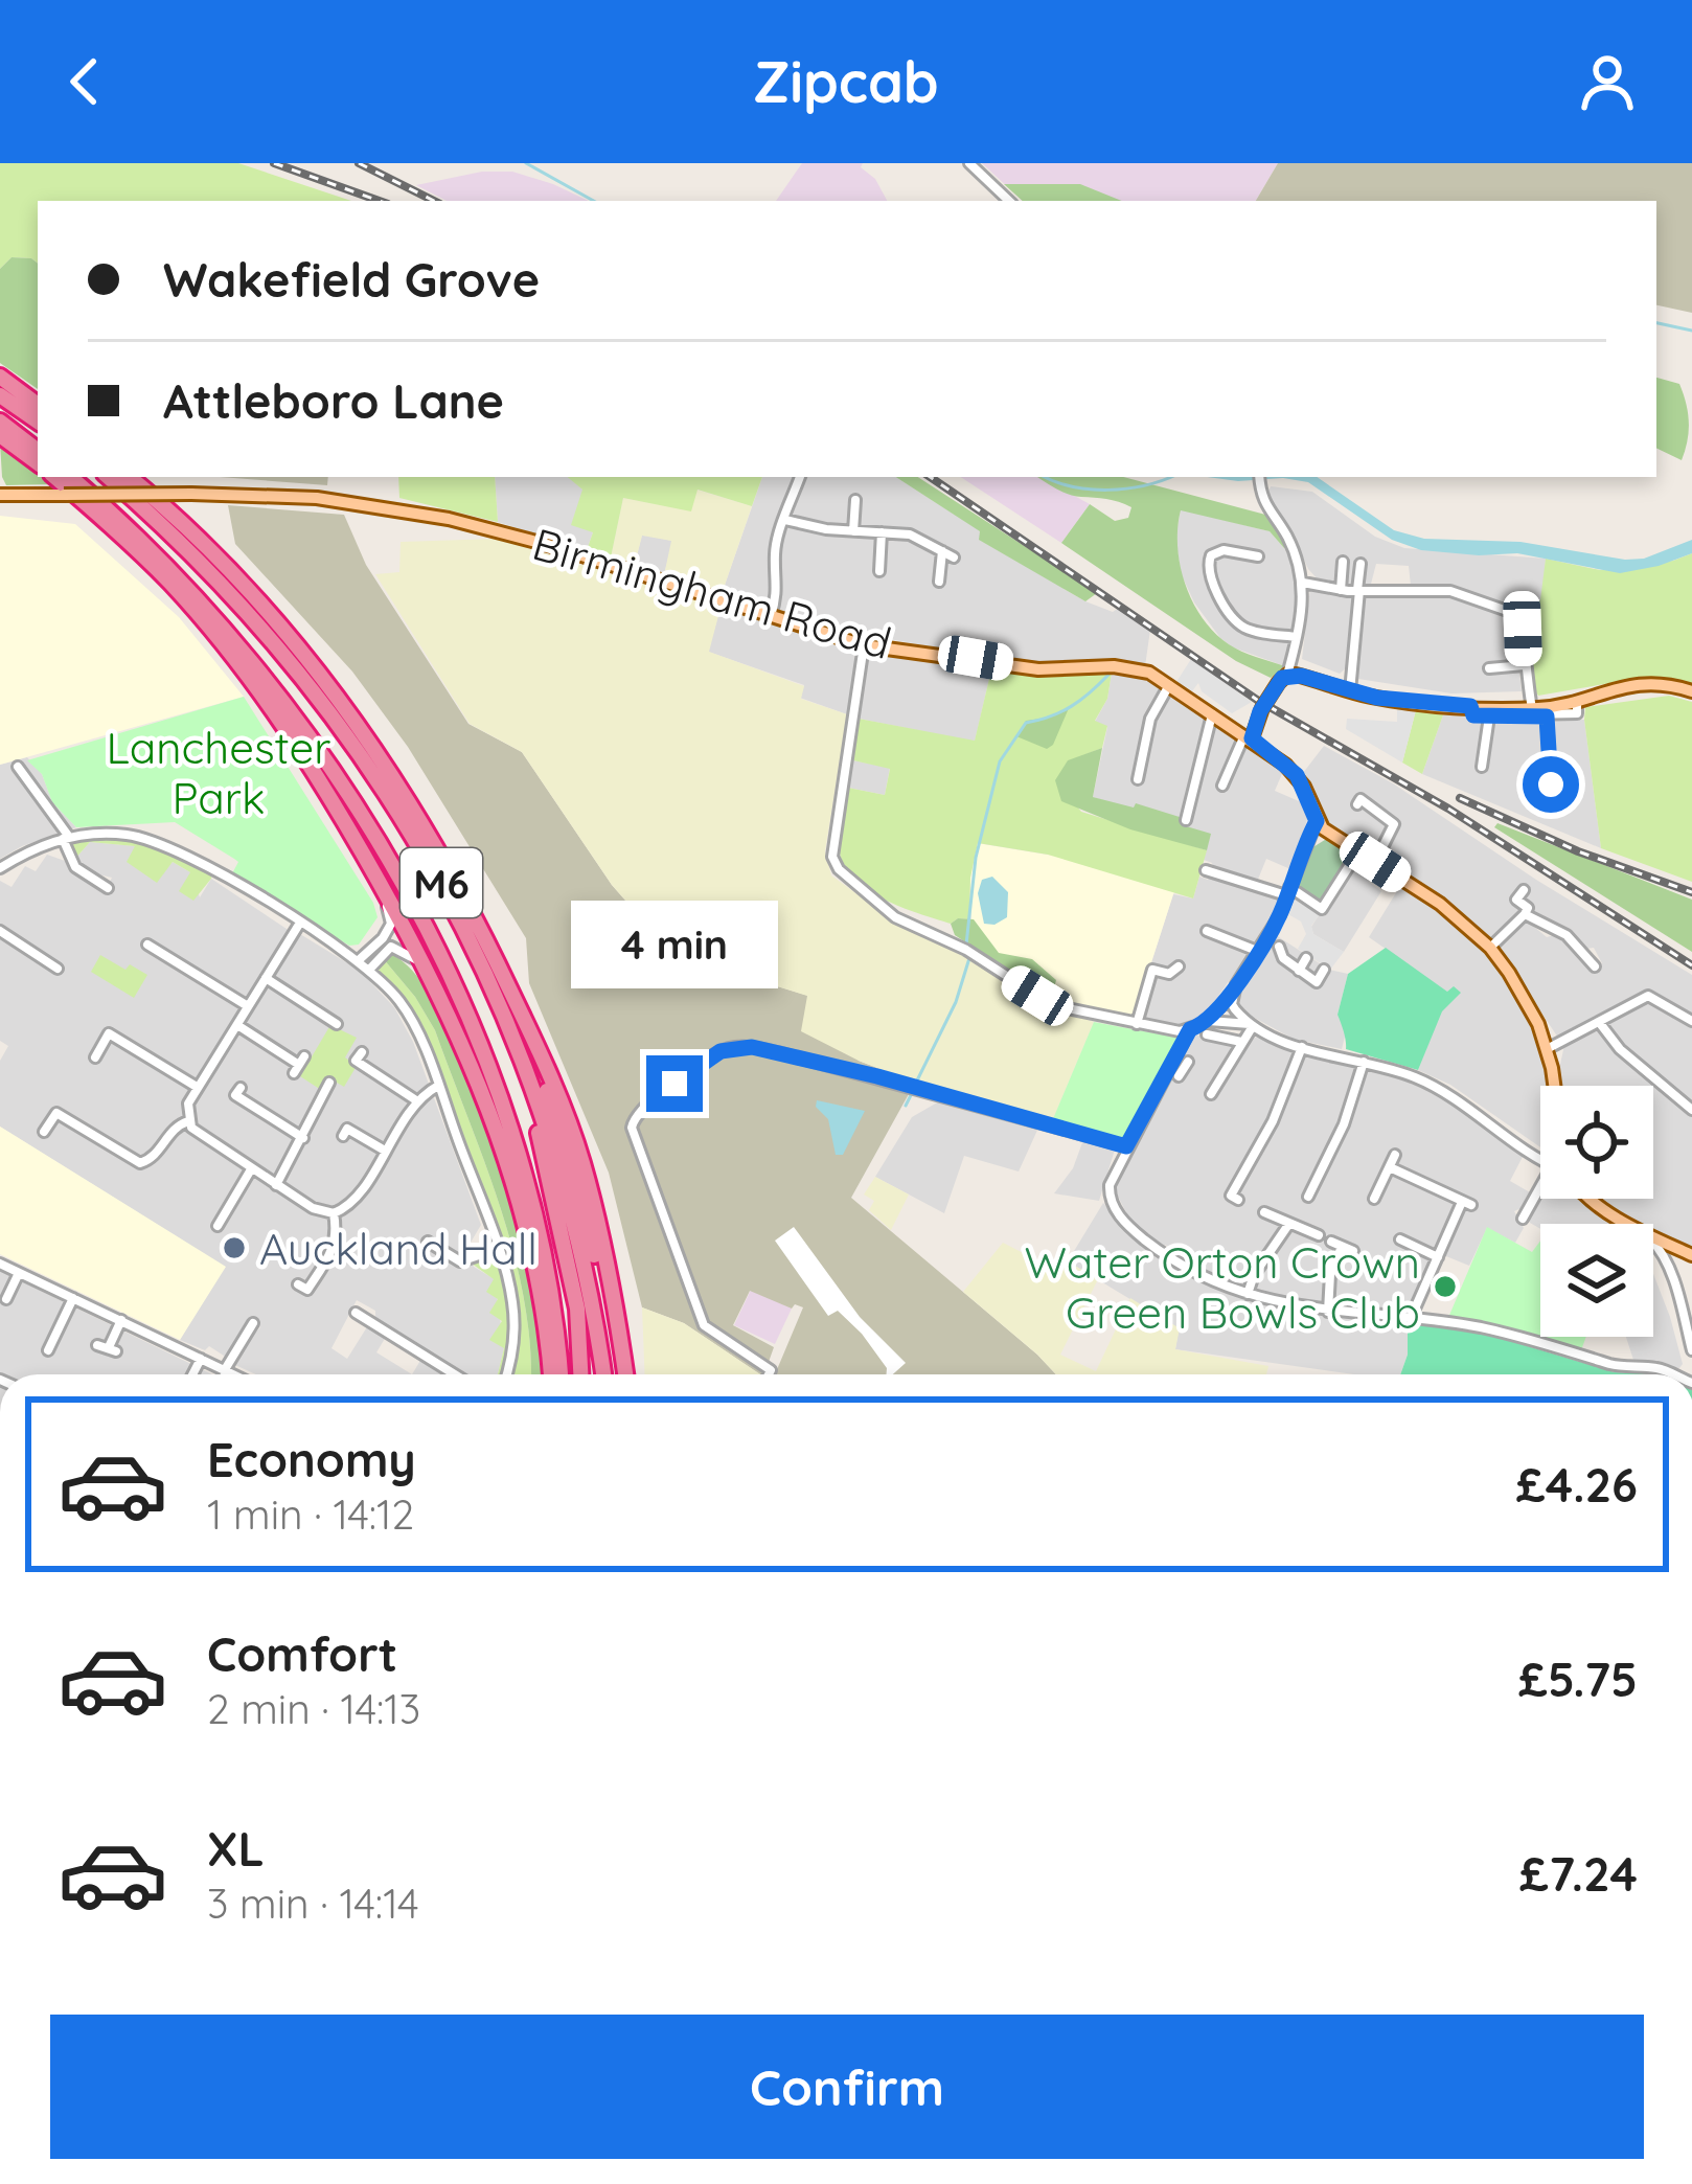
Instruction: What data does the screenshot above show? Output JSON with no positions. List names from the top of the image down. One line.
{"streets":{"highway":["M6"],"main road":["Birmingham Road"]},"parks":["Lanchester Park"],"places":["Auckland Hall","Water Orton Crown Green Bowls Club"],"page":{"header":"Zipcab","banner":["Wakefield Grove","Attleboro Lane"],"bubble":"4 min","list":[{"name":"Economy","note":"1 min · 14:12","value":"£4.26"},{"name":"Comfort","note":"2 min · 14:13","value":"£5.75"},{"name":"XL","note":"3 min · 14:14","value":"£7.24"}],"buttons":"Confirm"}}
